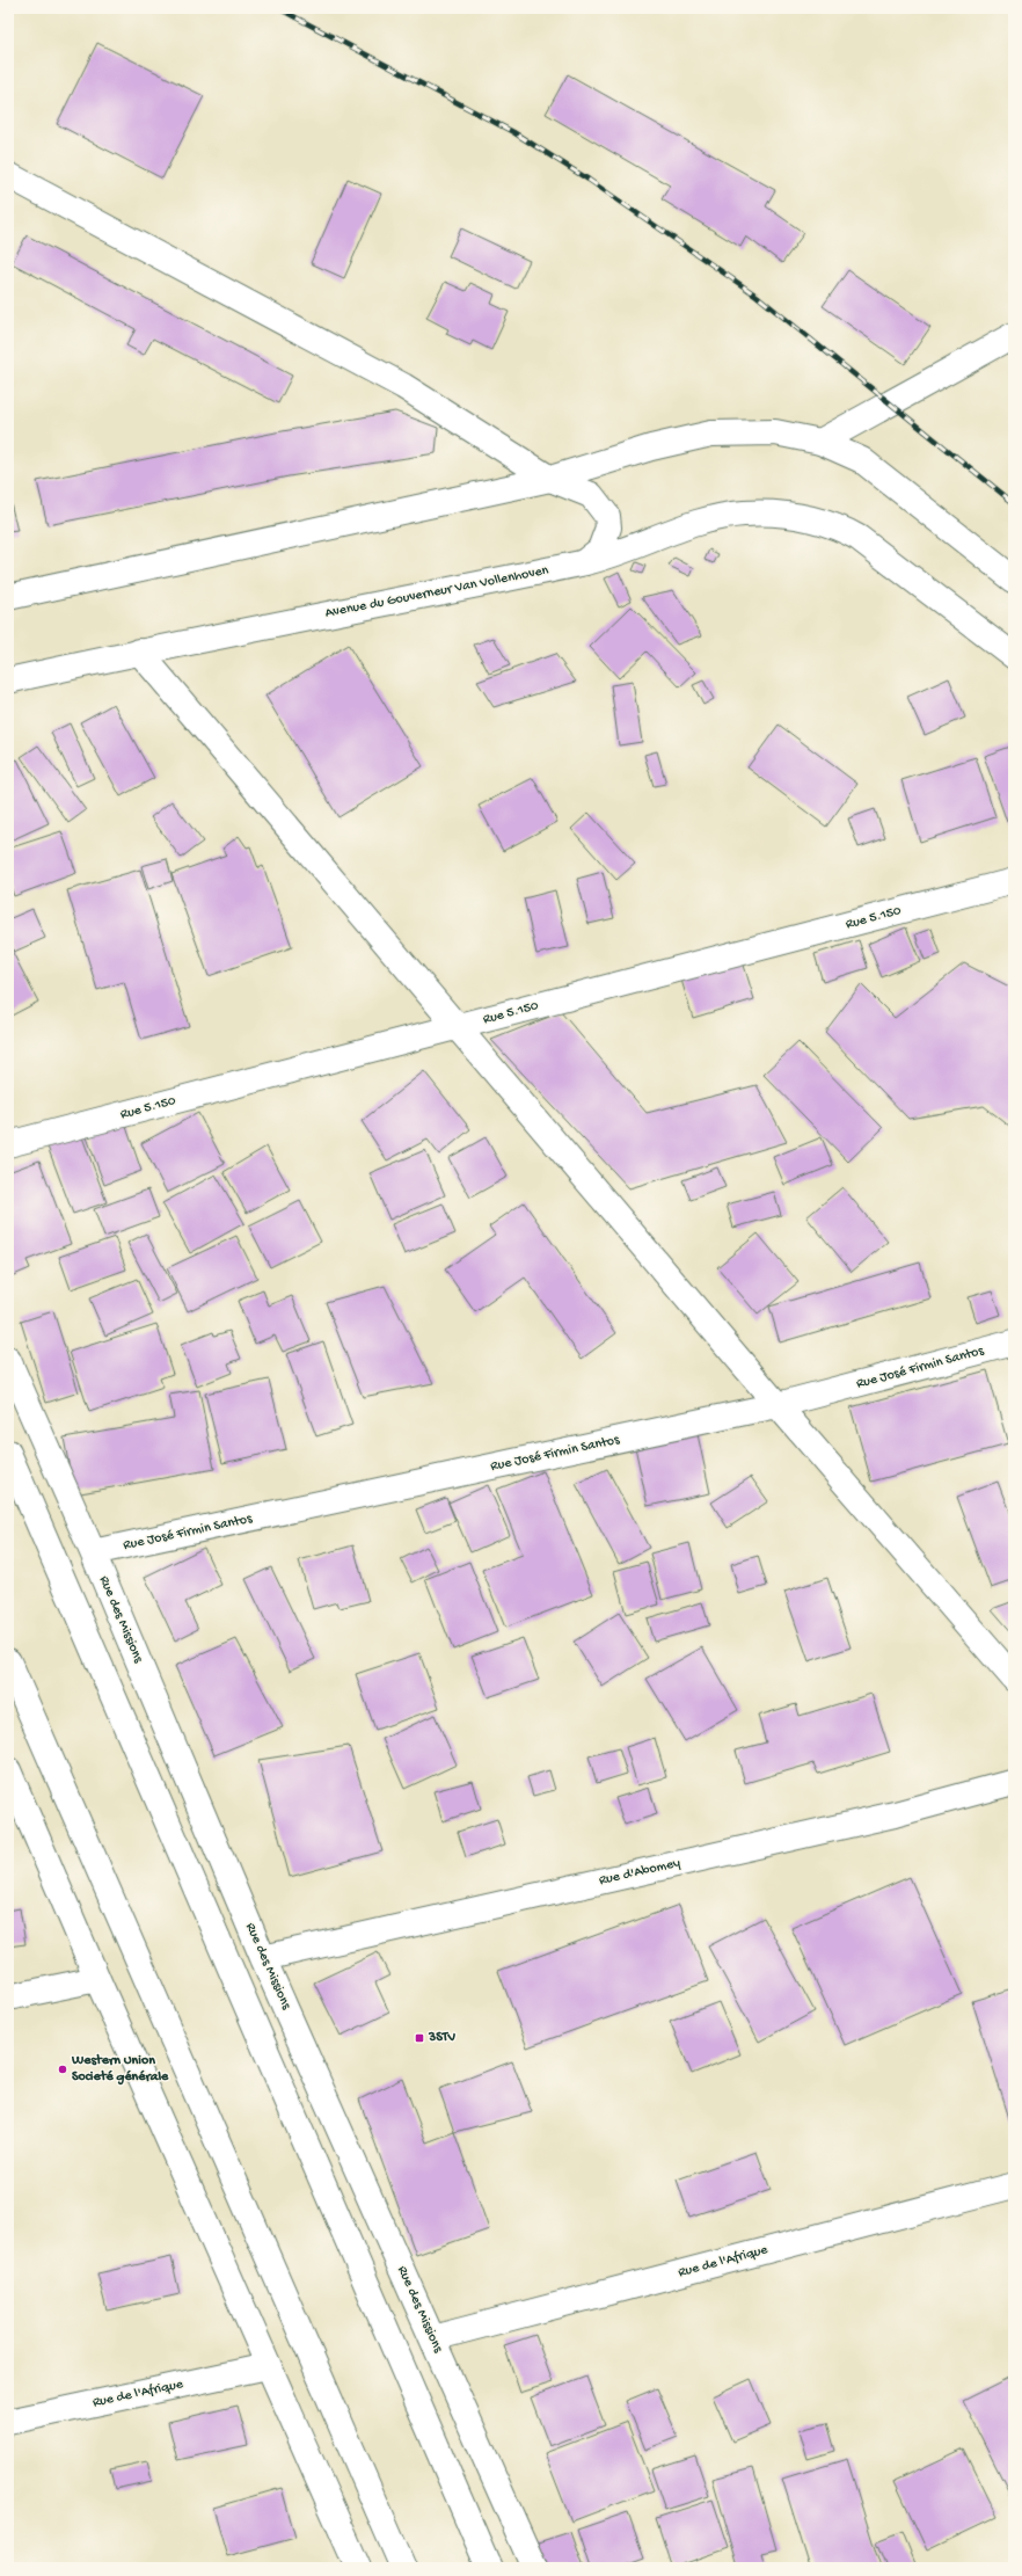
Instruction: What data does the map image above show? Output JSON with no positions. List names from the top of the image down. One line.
{"streets":{"main road":["Avenue du Gouverneur Van Vollenhoven","Rue 5.150","Rue José Firmin Santos","Rue des Missions","Rue d'Abomey","Rue de l'Afrique"]},"crossings":[["Rue José Firmin Santos","Rue des Missions"],["Rue des Missions","Rue d'Abomey"],["Rue des Missions","Rue de l'Afrique"]],"places":{"transit":["3STV"],"other":["Western Union Societé générale"]}}
